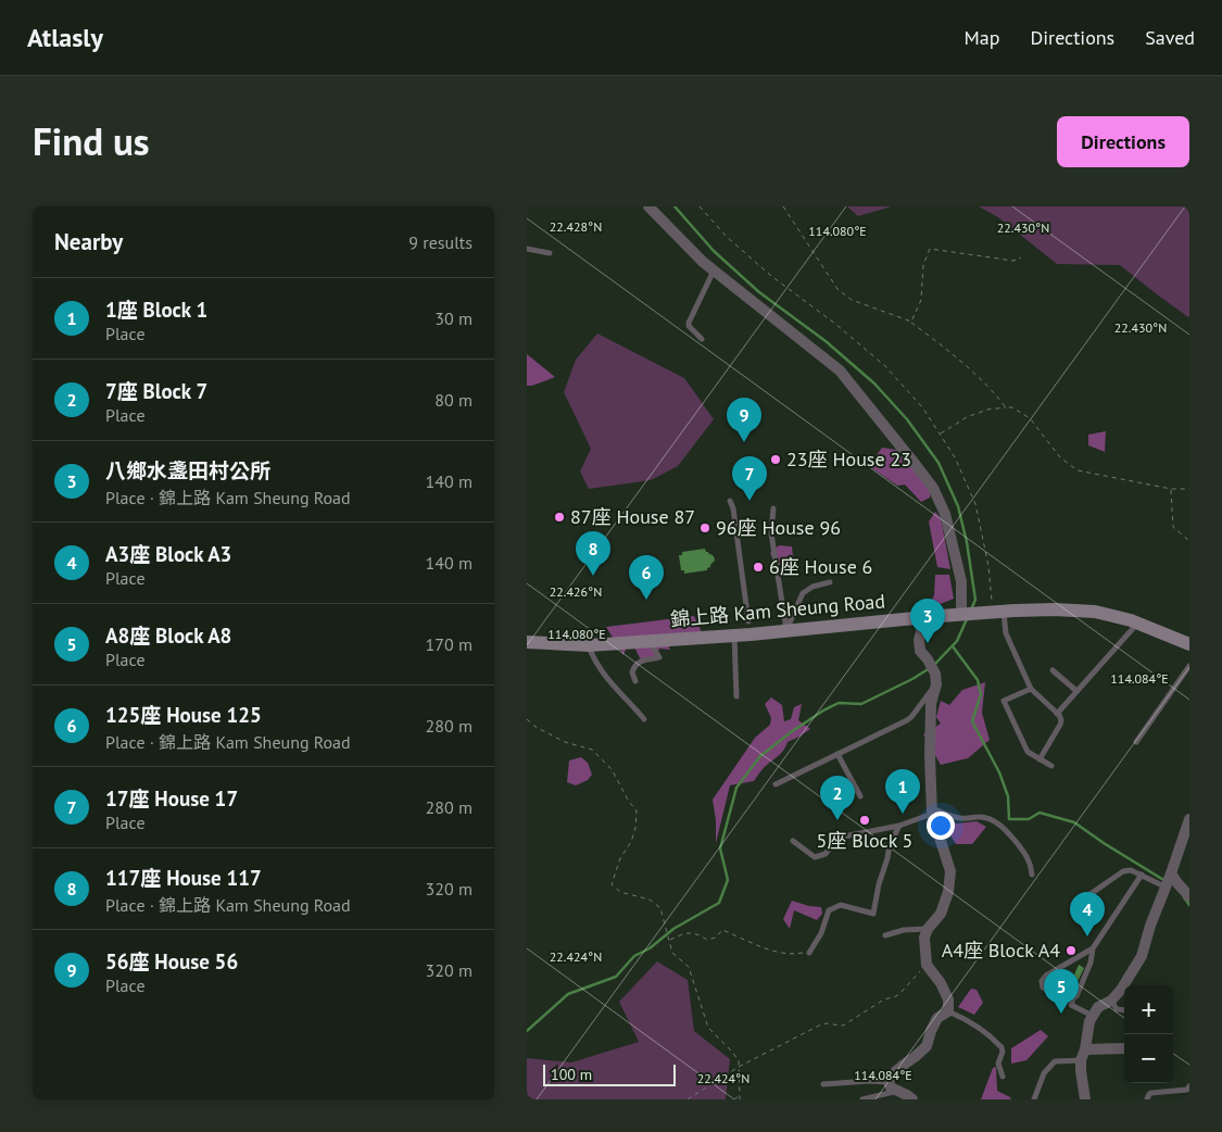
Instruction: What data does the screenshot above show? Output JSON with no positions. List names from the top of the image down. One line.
{"streets":{"main road":["錦上路 Kam Sheung Road"]},"places":["23座 House 23","87座 House 87","96座 House 96","6座 House 6","5座 Block 5","A4座 Block A4"],"scale_bar":"100 m","page":{"header":"Atlasly","nav":["Map","Directions","Saved"],"title":"Find us","buttons":"Directions","heading":["Nearby","9 results"],"list":[{"mark":"1","name":"1座 Block 1","note":"Place","value":"30 m"},{"mark":"2","name":"7座 Block 7","note":"Place","value":"80 m"},{"mark":"3","name":"八鄉水盞田村公所","note":"Place · 錦上路 Kam Sheung Road","value":"140 m"},{"mark":"4","name":"A3座 Block A3","note":"Place","value":"140 m"},{"mark":"5","name":"A8座 Block A8","note":"Place","value":"170 m"},{"mark":"6","name":"125座 House 125","note":"Place · 錦上路 Kam Sheung Road","value":"280 m"},{"mark":"7","name":"17座 House 17","note":"Place","value":"280 m"},{"mark":"8","name":"117座 House 117","note":"Place · 錦上路 Kam Sheung Road","value":"320 m"},{"mark":"9","name":"56座 House 56","note":"Place","value":"320 m"}],"pins":["9","7","8","6","3","1","2","4","5"],"map_buttons":["+","−"],"scale":"100 m"},"coordinates":["22.428°N","22.430°N","114.080°E","22.426°N","114.084°E","22.424°N"]}
